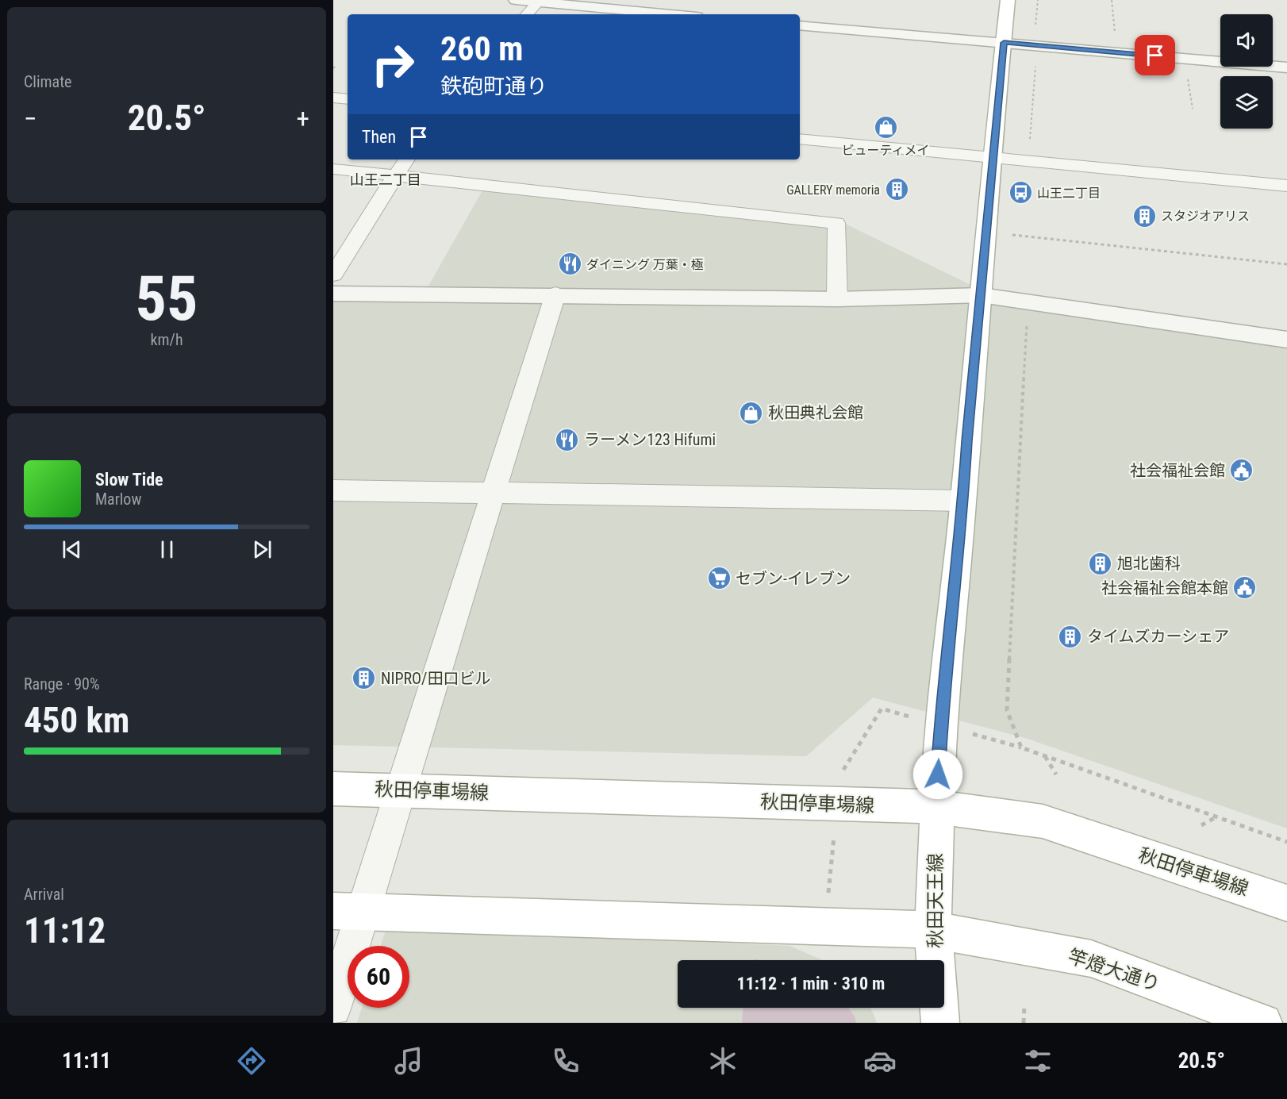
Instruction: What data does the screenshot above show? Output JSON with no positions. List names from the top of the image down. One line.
{"streets":{"main road":["秋田停車場線","秋田天王線","竿燈大通り"]},"crossings":[["秋田停車場線","秋田天王線"],["秋田天王線","竿燈大通り"]],"districts":["山王二丁目"],"places":{"shop":["ビューティメイ","秋田典礼会館"],"building":["GALLERY memoria","スタジオアリス","旭北歯科","タイムズカーシェア","NIPRO/田口ビル"],"bus stop":["山王二丁目"],"restaurant":["ダイニング 万葉・極","ラーメン123 Hifumi"],"public building":["社会福祉会館","社会福祉会館本館"],"supermarket":["セブン-イレブン"]},"page":{"tile":["Climate",["55","km/h"],["Range · 90%","450 km"],["Arrival","11:12"]],"turn":["260 m","鉄砲町通り"],"heat":["−","20.5°","+"],"then":"Then","song":["Slow Tide","Marlow"],"limit":"60","trip":"11:12 · 1 min · 310 m","tabs":["11:11","20.5°"]}}
